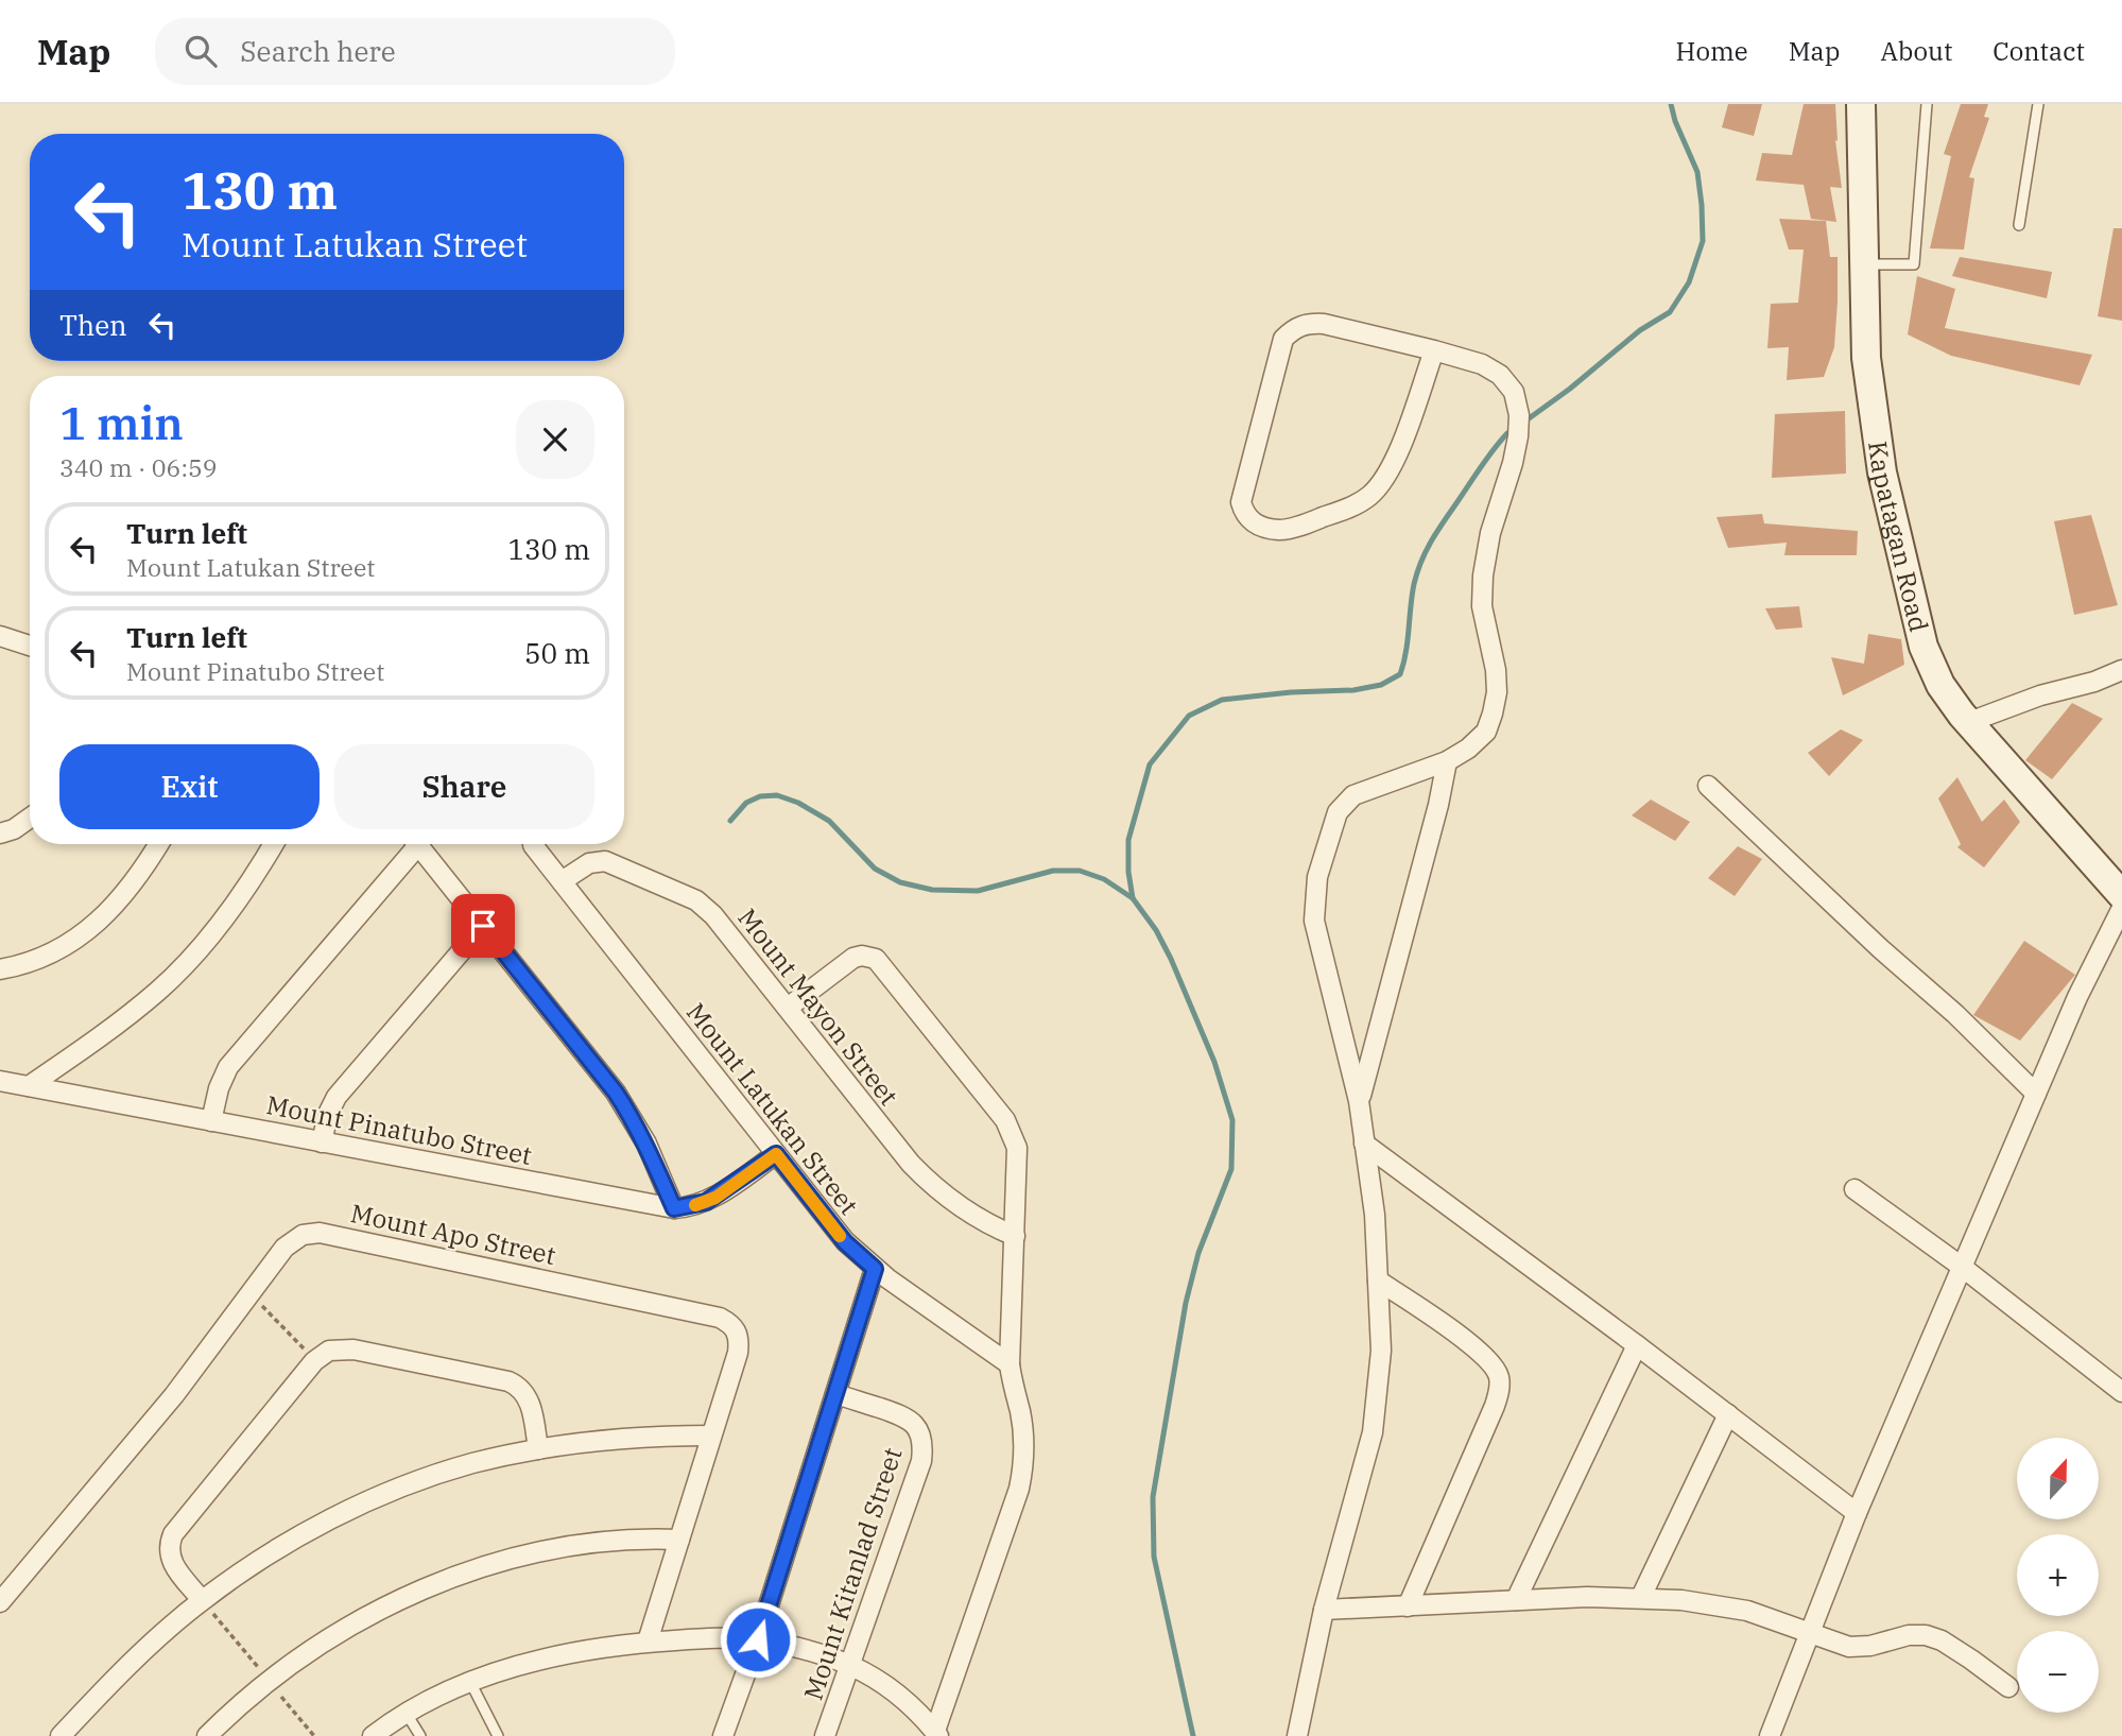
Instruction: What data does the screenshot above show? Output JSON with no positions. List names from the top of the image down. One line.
{"streets":{"main road":["Kapatagan Road"],"street":["Mount Mayon Street","Mount Latukan Street","Mount Pinatubo Street","Mount Apo Street","Mount Kitanlad Street"]},"crossings":[["Mount Mayon Street","Mount Latukan Street"],["Mount Latukan Street","Mount Pinatubo Street"]],"north":"top","page":{"header":"Map","search":"Search here","nav":["Home","Map","About","Contact"],"turn":["130 m","Mount Latukan Street"],"then":"Then","heading":["1 min","340 m · 06:59"],"list":[{"name":"Turn left","note":"Mount Latukan Street","value":"130 m"},{"name":"Turn left","note":"Mount Pinatubo Street","value":"50 m"}],"buttons":["Exit","Share"],"map_buttons":["+","−"]}}
